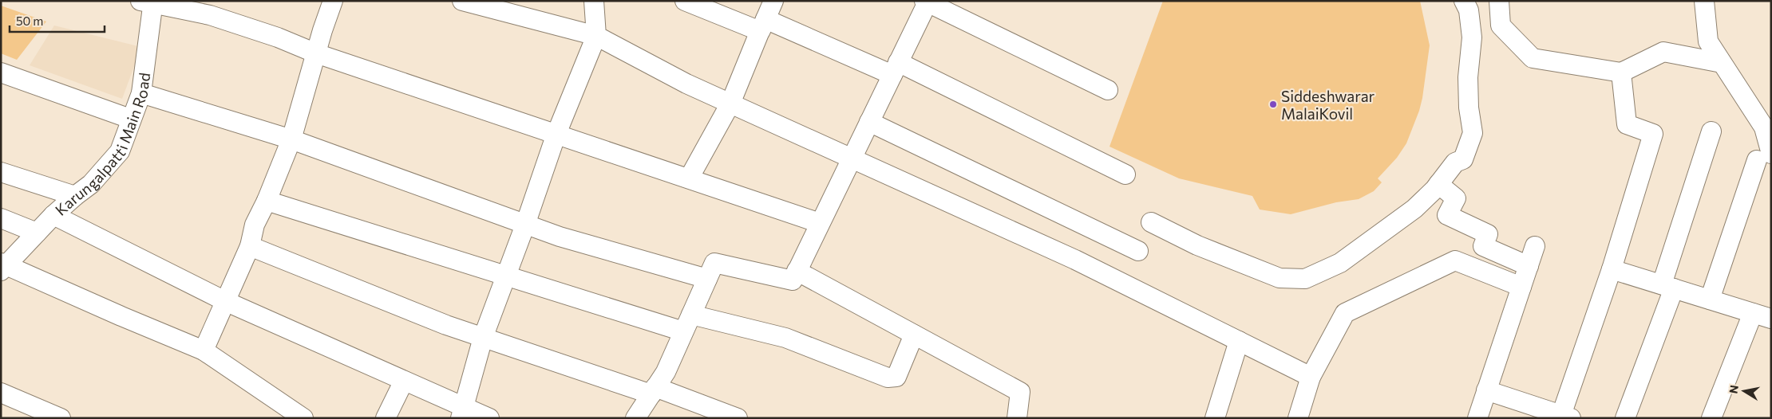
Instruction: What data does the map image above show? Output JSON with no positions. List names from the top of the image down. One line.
{"streets":{"street":["Karungalpatti Main Road"]},"places":["Siddeshwarar MalaiKovil"],"scale_bar":"50 m","north":"left"}
